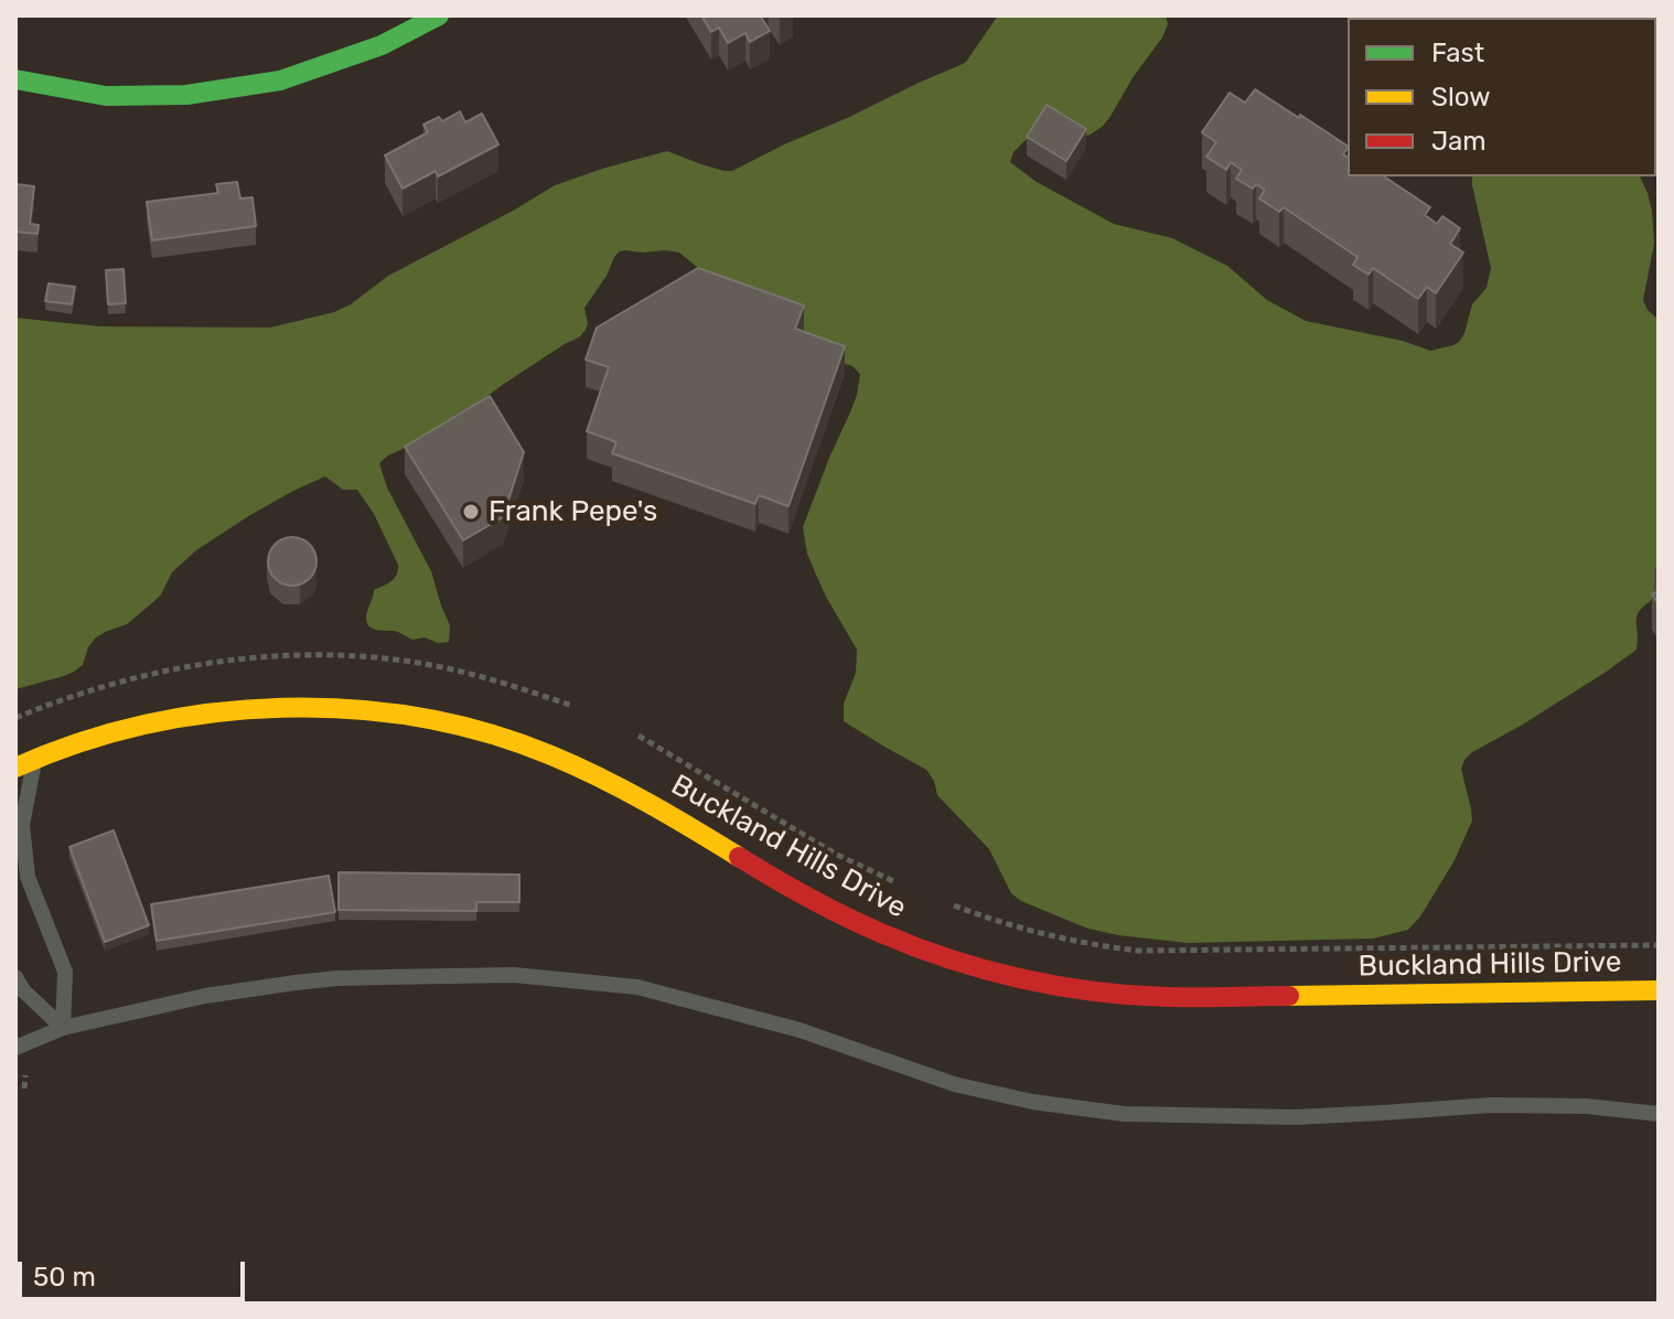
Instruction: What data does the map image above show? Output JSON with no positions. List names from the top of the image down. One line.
{"streets":{"street":["Buckland Hills Drive"]},"places":["Frank Pepe's"],"legend":["Fast","Slow","Jam"],"scale_bar":"50 m"}
